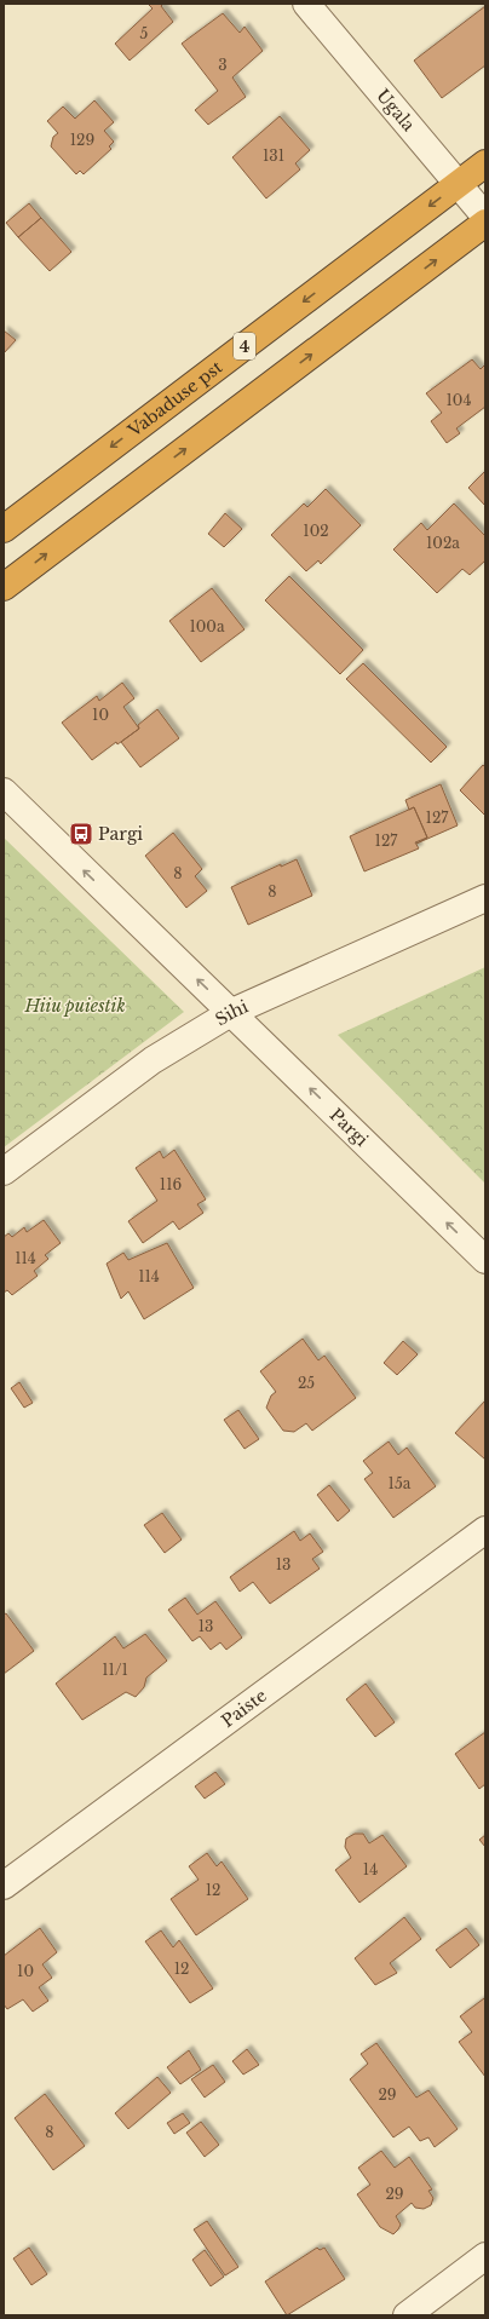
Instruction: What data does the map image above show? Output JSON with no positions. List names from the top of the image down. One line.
{"streets":{"highway":["4","Vabaduse pst"],"street":["Ugala","Sihi","Pargi","Paiste"]},"crossings":[["Ugala","Vabaduse pst"],["Sihi","Pargi"]],"one_way":["Pargi"],"parks":["Hiiu puiestik"],"places":{"bus stop":["Pargi"]},"house_numbers":["5","3","129","131","104","102","102a","100a","10","127","127","8","8","116","114","114","25","15a","13","13","11/1","14","12","12","10","29","8","29"]}
